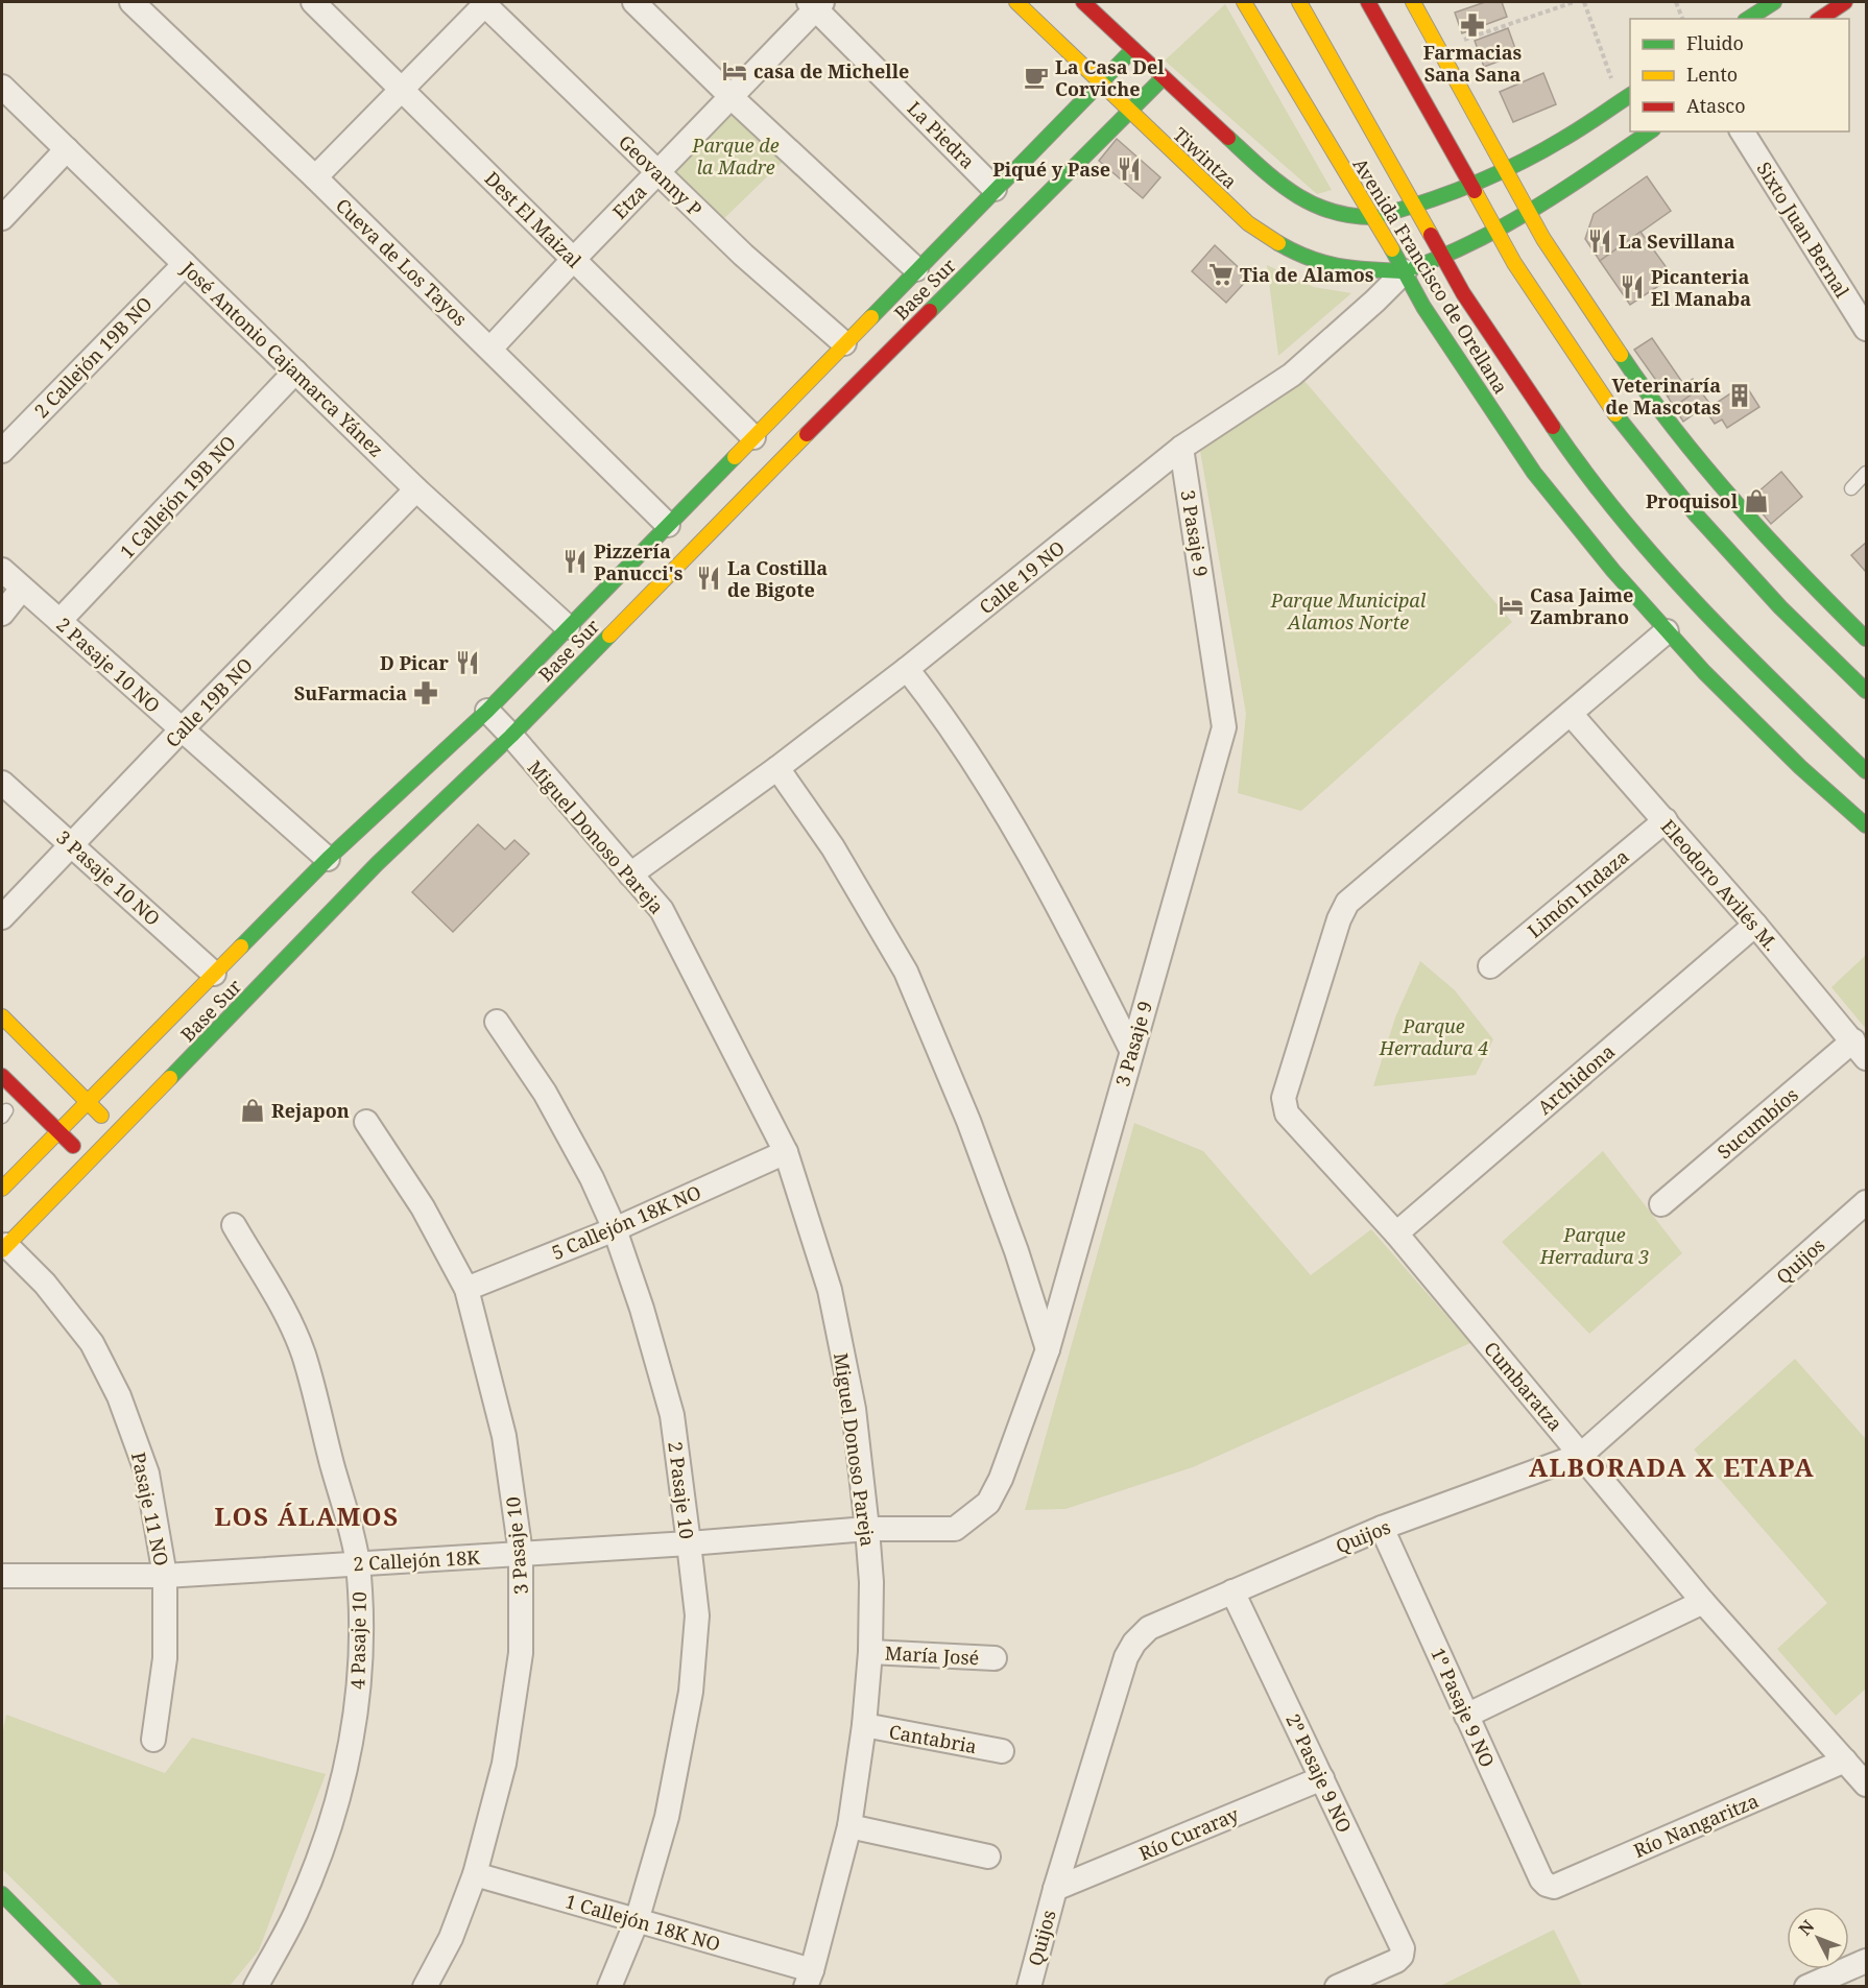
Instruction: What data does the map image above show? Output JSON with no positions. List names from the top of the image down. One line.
{"streets":{"main road":["Tiwintza","Avenida Francisco de Orellana","Base Sur"],"street":["La Piedra","Geovanny P","Etza","Dest El Maizal","Sixto Juan Bernal","Cueva de Los Tayos","2 Callejón 19B NO","José Antonio Cajamarca Yánez","1 Callejón 19B NO","3 Pasaje 9","Calle 19 NO","2 Pasaje 10 NO","Calle 19B NO","Miguel Donoso Pareja","3 Pasaje 10 NO","Eleodoro Avilés M.","Limón Indaza","Archidona","Sucumbíos","5 Callejón 18K NO","Quijos","Cumbaratza","2 Pasaje 10","Pasaje 11 NO","3 Pasaje 10","2 Callejón 18K","4 Pasaje 10","María José","1º Pasaje 9 NO","Cantabria","2º Pasaje 9 NO","Río Nangaritza","Río Curaray","1 Callejón 18K NO"]},"crossings":[["La Piedra","Etza"],["La Piedra","Base Sur"],["Tiwintza","Avenida Francisco de Orellana"],["Tiwintza","Base Sur"],["Tiwintza","Calle 19 NO"],["Geovanny P","Etza"],["Geovanny P","Base Sur"],["Etza","Dest El Maizal"],["Etza","Cueva de Los Tayos"],["Dest El Maizal","Base Sur"],["Cueva de Los Tayos","Base Sur"],["Avenida Francisco de Orellana","Calle 19 NO"],["Base Sur","José Antonio Cajamarca Yánez"],["Base Sur","2 Pasaje 10 NO"],["Base Sur","Miguel Donoso Pareja"],["Base Sur","3 Pasaje 10 NO"],["Base Sur","Pasaje 11 NO"],["2 Callejón 19B NO","José Antonio Cajamarca Yánez"],["José Antonio Cajamarca Yánez","1 Callejón 19B NO"],["José Antonio Cajamarca Yánez","Calle 19B NO"],["1 Callejón 19B NO","2 Pasaje 10 NO"],["3 Pasaje 9","Calle 19 NO"],["3 Pasaje 9","Miguel Donoso Pareja"],["3 Pasaje 9","2 Callejón 18K"],["Calle 19 NO","Miguel Donoso Pareja"],["2 Pasaje 10 NO","Calle 19B NO"],["Calle 19B NO","3 Pasaje 10 NO"],["Miguel Donoso Pareja","5 Callejón 18K NO"],["Miguel Donoso Pareja","2 Callejón 18K"],["Miguel Donoso Pareja","María José"],["Miguel Donoso Pareja","Cantabria"],["Miguel Donoso Pareja","1 Callejón 18K NO"],["Eleodoro Avilés M.","Limón Indaza"],["Eleodoro Avilés M.","Archidona"],["Eleodoro Avilés M.","Sucumbíos"],["Eleodoro Avilés M.","Cumbaratza"],["Archidona","Cumbaratza"],["5 Callejón 18K NO","2 Pasaje 10"],["5 Callejón 18K NO","3 Pasaje 10"],["Quijos","Cumbaratza"],["Quijos","1º Pasaje 9 NO"],["Quijos","2º Pasaje 9 NO"],["Quijos","Río Curaray"],["Cumbaratza","Río Nangaritza"],["2 Pasaje 10","2 Callejón 18K"],["2 Pasaje 10","1 Callejón 18K NO"],["Pasaje 11 NO","2 Callejón 18K"],["3 Pasaje 10","2 Callejón 18K"],["3 Pasaje 10","1 Callejón 18K NO"],["2 Callejón 18K","4 Pasaje 10"],["1º Pasaje 9 NO","Río Nangaritza"],["2º Pasaje 9 NO","Río Curaray"]],"districts":["ALBORADA X ETAPA","LOS ÁLAMOS"],"parks":["Parque de la Madre","Parque Municipal Alamos Norte","Parque Herradura 4","Parque Herradura 3"],"places":{"pharmacy":["Farmacias Sana Sana","SuFarmacia"],"hotel":["casa de Michelle","Casa Jaime Zambrano"],"cafe":["La Casa Del Corviche"],"restaurant":["Piqué y Pase","La Sevillana","Picanteria El Manaba","Pizzería Panucci's","La Costilla de Bigote","D Picar"],"supermarket":["Tia de Alamos"],"building":["Veterinaría de Mascotas"],"shop":["Proquisol","Rejapon"]},"legend":["Fluido","Lento","Atasco"],"north":"top left"}
